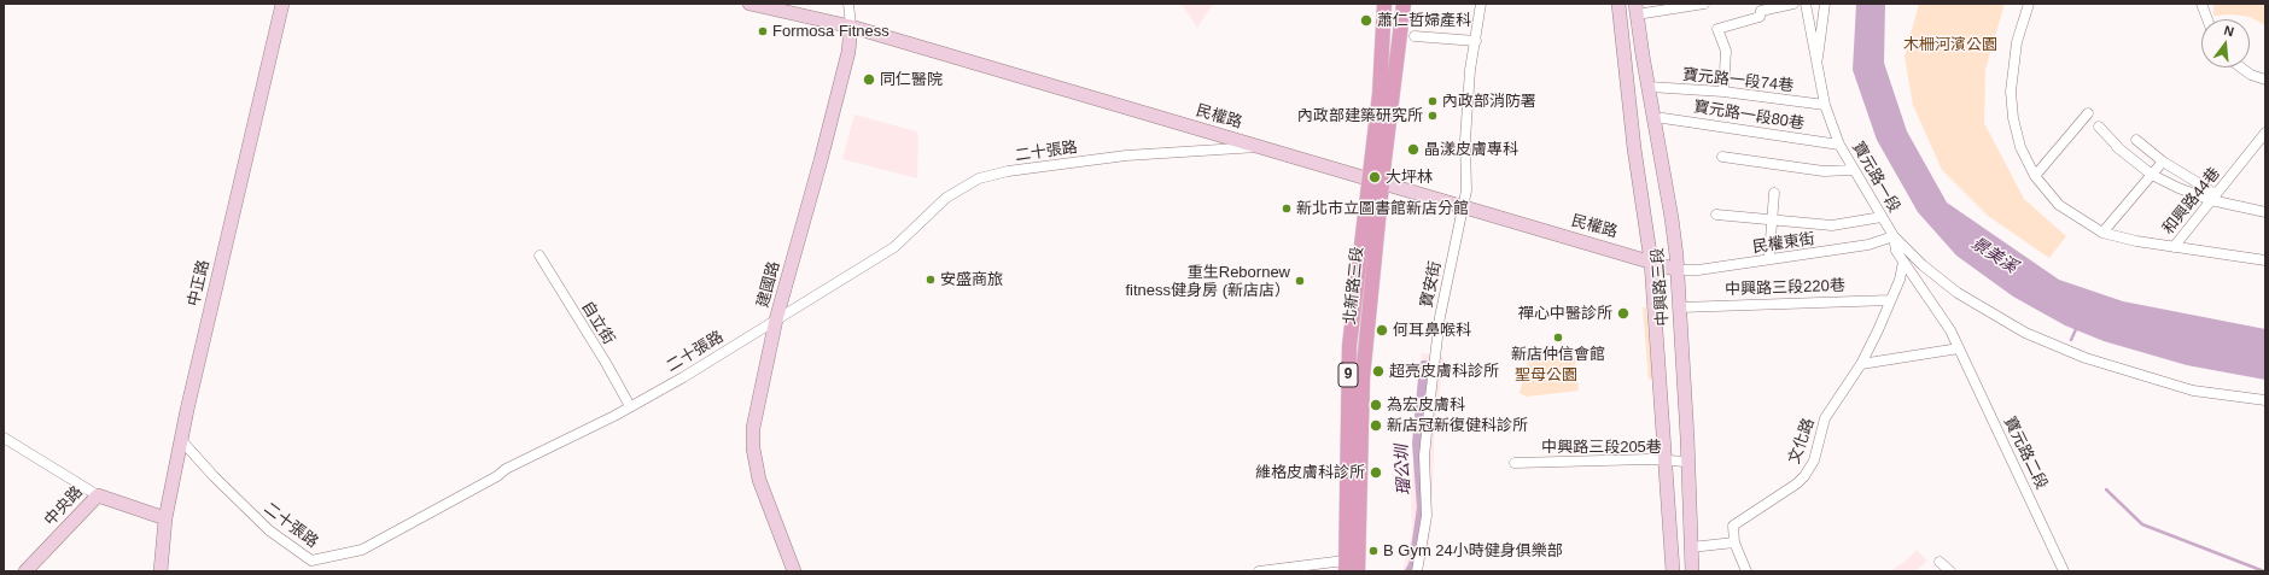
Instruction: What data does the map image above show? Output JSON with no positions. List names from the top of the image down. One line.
{"streets":{"main road":["北新路三段","9"],"street":["寶元路一段74巷","寶元路一段80巷","民權路","二十張路","寶元路一段","和興路44巷","民權東街","中正路","建國路","寶安街","中興路三段","中興路三段220巷","自立街","文化路","中興路三段205巷","寶元路二段","中央路"]},"crossings":[["寶元路一段74巷","寶元路一段"],["寶元路一段74巷","中興路三段"],["寶元路一段80巷","寶元路一段"],["寶元路一段80巷","中興路三段"],["民權路","二十張路"],["民權路","民權東街"],["民權路","建國路"],["民權路","寶安街"],["民權路","北新路三段"],["民權路","中興路三段"],["二十張路","中正路"],["二十張路","建國路"],["二十張路","自立街"],["寶元路一段","民權東街"],["寶元路一段","寶元路二段"],["民權東街","中興路三段"],["中正路","中央路"],["中興路三段","中興路三段220巷"],["中興路三段","中興路三段205巷"]],"water":["景美溪","瑠公圳"],"parks":["木柵河濱公園","聖母公園"],"places":["蕭仁哲婦產科","Formosa Fitness","同仁醫院","內政部消防署","內政部建築研究所","晶漾皮膚專科","大坪林","新北市立圖書館新店分館","安盛商旅","重生Rebornew fitness健身房 (新店店）","禪心中醫診所","何耳鼻喉科","新店仲信會館","超亮皮膚科診所","為宏皮膚科","新店冠新復健科診所","維格皮膚科診所","B Gym 24小時健身俱樂部"],"north":"top"}
